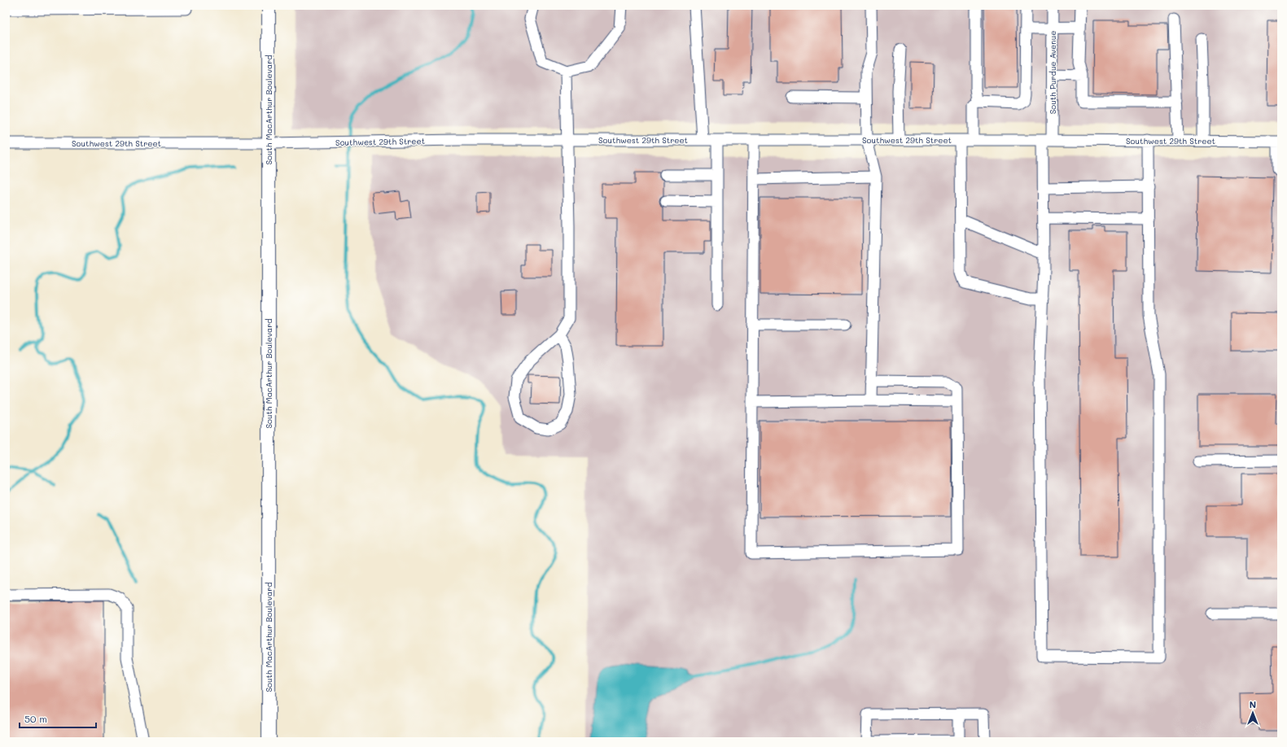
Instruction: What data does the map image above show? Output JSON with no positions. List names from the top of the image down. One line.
{"streets":{"main road":["South MacArthur Boulevard"],"street":["South Purdue Avenue","Southwest 29th Street"]},"crossings":[["South Purdue Avenue","Southwest 29th Street"],["South MacArthur Boulevard","Southwest 29th Street"]],"scale_bar":"50 m","north":"top"}
